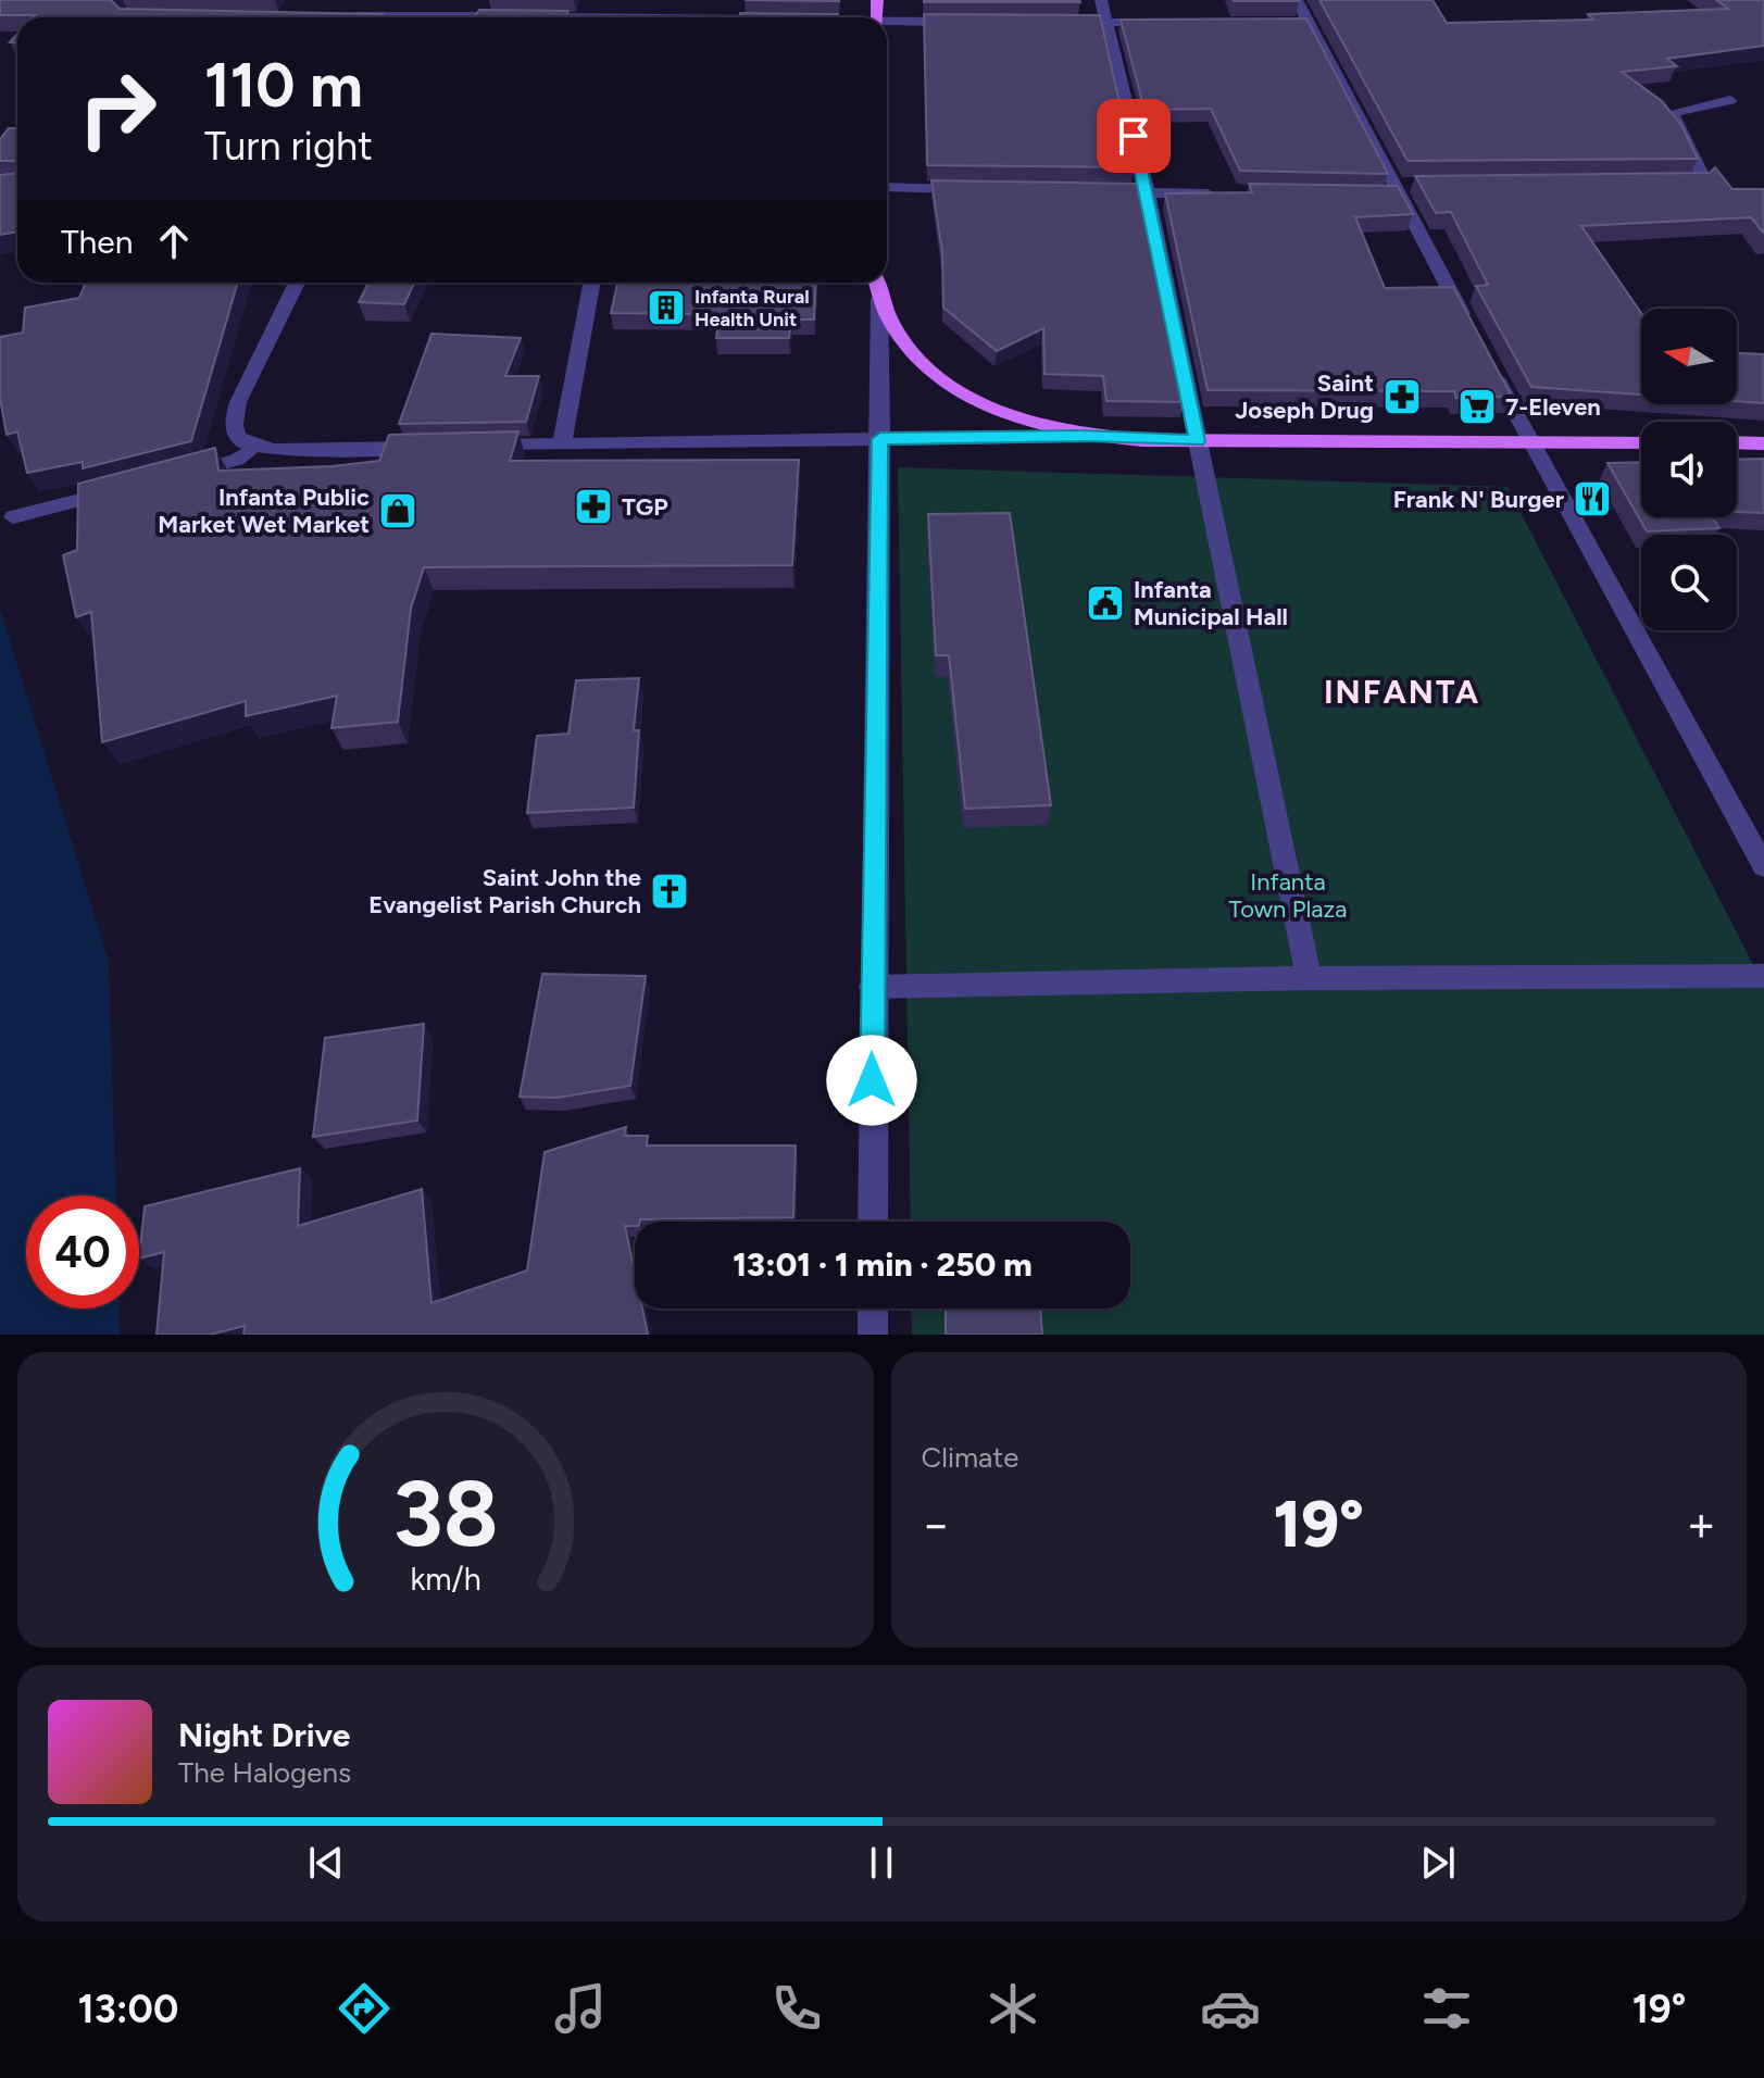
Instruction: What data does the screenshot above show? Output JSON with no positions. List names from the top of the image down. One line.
{"districts":["INFANTA"],"parks":["Infanta Town Plaza"],"places":{"building":["Infanta Rural Health Unit"],"pharmacy":["Saint Joseph Drug","TGP"],"supermarket":["7-Eleven"],"restaurant":["Frank N' Burger"],"shop":["Infanta Public Market Wet Market"],"public building":["Infanta Municipal Hall"],"church":["Saint John the Evangelist Parish Church"]},"north":"left","page":{"turn":["110 m","Turn right"],"then":"Then","limit":"40","trip":"13:01 · 1 min · 250 m","tile":"Climate","heat":["−","19°","+"],"song":["Night Drive","The Halogens"],"tabs":["13:00","19°"],"gauge":["38","km/h"]}}
